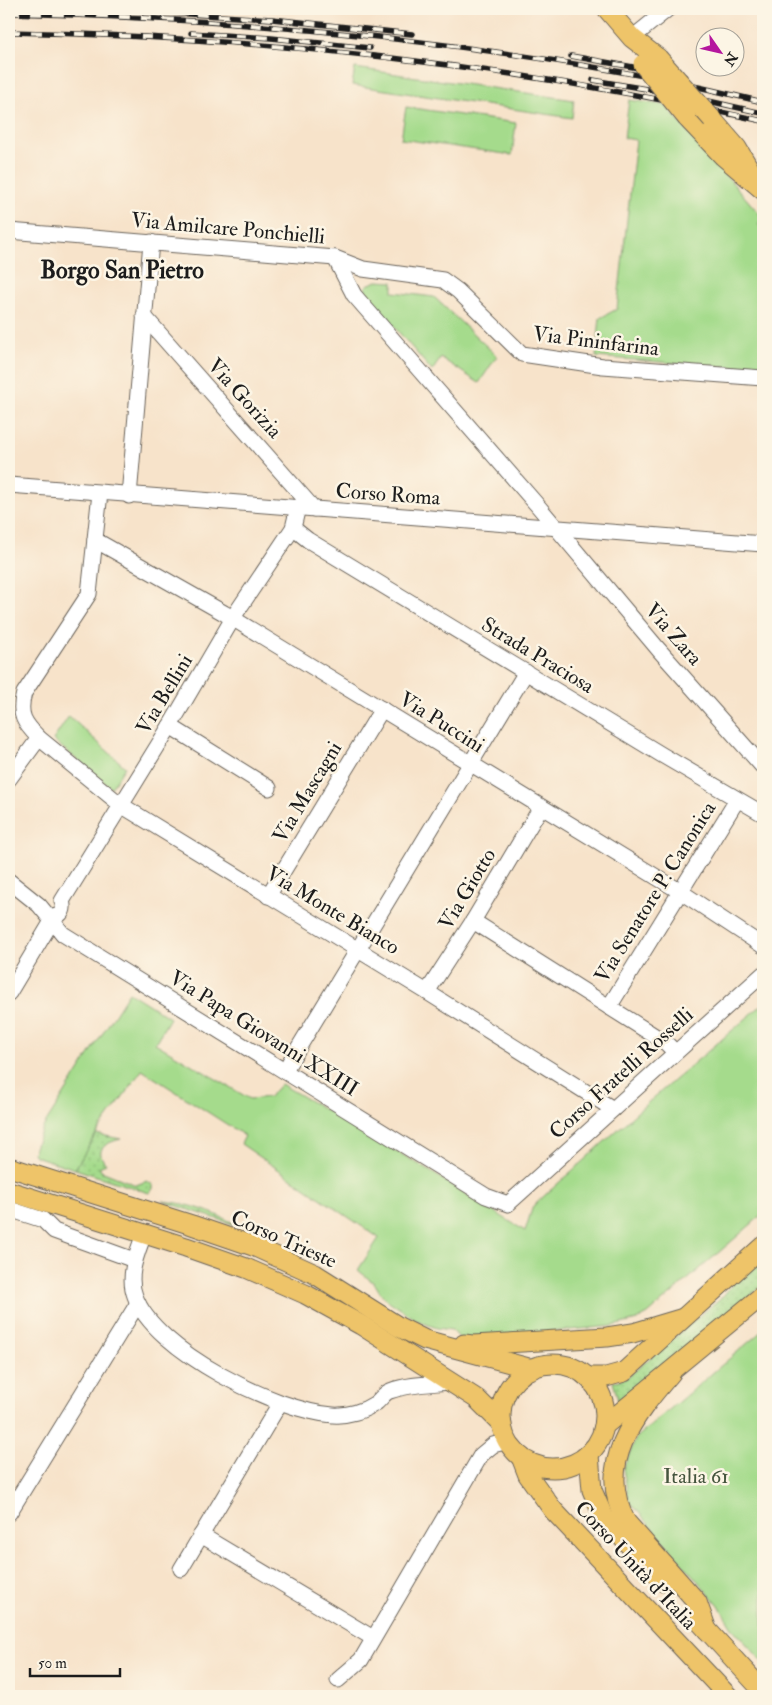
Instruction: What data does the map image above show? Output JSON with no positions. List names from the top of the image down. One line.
{"streets":{"main road":["Corso Trieste","Corso Unità d'Italia"],"street":["Via Amilcare Ponchielli","Via Pininfarina","Via Gorizia","Corso Roma","Via Zara","Strada Praciosa","Via Bellini","Via Puccini","Via Mascagni","Via Giotto","Via Senatore P. Canonica","Via Monte Bianco","Via Papa Giovanni XXIII","Corso Fratelli Rosselli"]},"crossings":[["Via Amilcare Ponchielli","Via Pininfarina"],["Via Amilcare Ponchielli","Corso Roma"],["Via Amilcare Ponchielli","Via Zara"],["Via Gorizia","Corso Roma"],["Corso Roma","Via Zara"],["Corso Roma","Via Bellini"],["Corso Roma","Via Monte Bianco"],["Strada Praciosa","Via Bellini"],["Strada Praciosa","Via Senatore P. Canonica"],["Via Bellini","Via Puccini"],["Via Bellini","Via Monte Bianco"],["Via Bellini","Via Papa Giovanni XXIII"],["Via Puccini","Via Mascagni"],["Via Puccini","Via Giotto"],["Via Puccini","Via Senatore P. Canonica"],["Via Puccini","Via Monte Bianco"],["Via Mascagni","Via Monte Bianco"],["Via Giotto","Via Monte Bianco"],["Via Monte Bianco","Corso Fratelli Rosselli"],["Via Papa Giovanni XXIII","Corso Fratelli Rosselli"],["Corso Trieste","Corso Unità d'Italia"]],"districts":["Borgo San Pietro"],"parks":["Italia 61"],"scale_bar":"50 m","north":"bottom right"}
